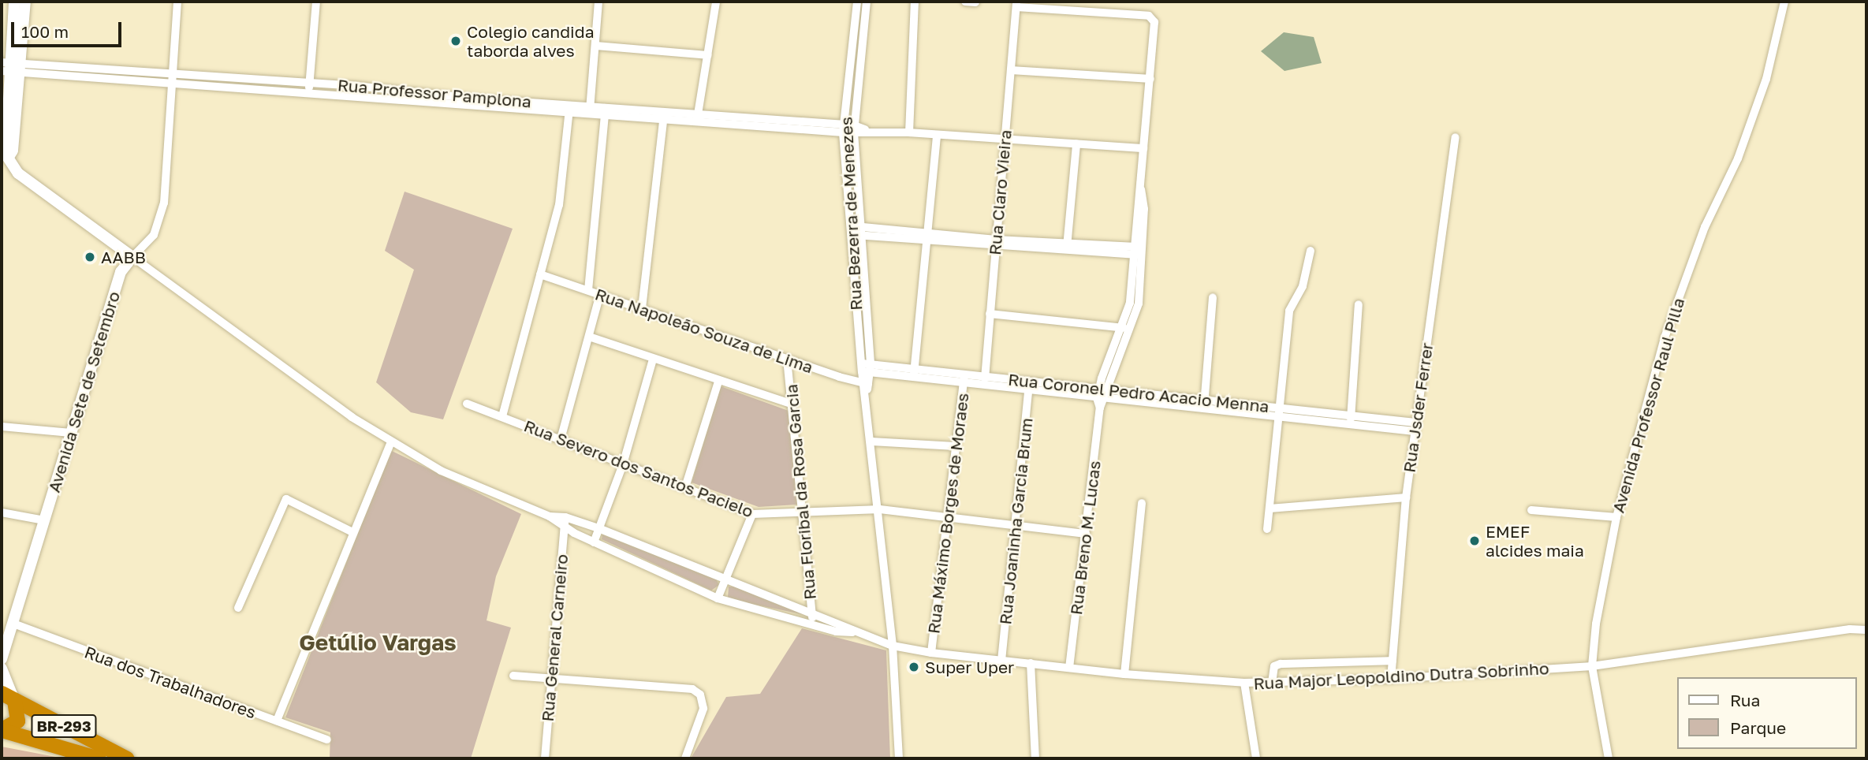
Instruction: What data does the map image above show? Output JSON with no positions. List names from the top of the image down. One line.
{"streets":{"highway":["BR-293"],"street":["Rua Professor Pamplona","Rua Claro Vieira","Rua Bezerra de Menezes","Rua Napoleão Souza de Lima","Avenida Sete de Setembro","Rua Coronel Pedro Acacio Menna","Avenida Professor Raul Pilla","Rua Jsder Ferrer","Rua Severo dos Santos Pacielo","Rua Floribal da Rosa Garcia","Rua Máximo Borges de Moraes","Rua Joaninha Garcia Brum","Rua Breno M. Lucas","Rua General Carneiro","Rua Major Leopoldino Dutra Sobrinho","Rua dos Trabalhadores"]},"crossings":[["Rua Professor Pamplona","Rua Claro Vieira"],["Rua Professor Pamplona","Rua Bezerra de Menezes"],["Rua Professor Pamplona","Avenida Sete de Setembro"],["Rua Professor Pamplona","Rua Major Leopoldino Dutra Sobrinho"],["Rua Claro Vieira","Rua Coronel Pedro Acacio Menna"],["Rua Bezerra de Menezes","Rua Napoleão Souza de Lima"],["Rua Bezerra de Menezes","Rua Coronel Pedro Acacio Menna"],["Rua Bezerra de Menezes","Rua Severo dos Santos Pacielo"],["Rua Bezerra de Menezes","Rua Major Leopoldino Dutra Sobrinho"],["Rua Napoleão Souza de Lima","Rua Floribal da Rosa Garcia"],["Avenida Sete de Setembro","Rua Major Leopoldino Dutra Sobrinho"],["Avenida Sete de Setembro","Rua dos Trabalhadores"],["Rua Coronel Pedro Acacio Menna","Rua Jsder Ferrer"],["Rua Coronel Pedro Acacio Menna","Rua Máximo Borges de Moraes"],["Rua Coronel Pedro Acacio Menna","Rua Joaninha Garcia Brum"],["Rua Coronel Pedro Acacio Menna","Rua Breno M. Lucas"],["Avenida Professor Raul Pilla","Rua Major Leopoldino Dutra Sobrinho"],["Rua Jsder Ferrer","Rua Major Leopoldino Dutra Sobrinho"],["Rua Severo dos Santos Pacielo","Rua Floribal da Rosa Garcia"],["Rua Severo dos Santos Pacielo","Rua Máximo Borges de Moraes"],["Rua Severo dos Santos Pacielo","Rua Joaninha Garcia Brum"],["Rua Severo dos Santos Pacielo","Rua Breno M. Lucas"],["Rua Floribal da Rosa Garcia","Rua Major Leopoldino Dutra Sobrinho"],["Rua Máximo Borges de Moraes","Rua Major Leopoldino Dutra Sobrinho"],["Rua Joaninha Garcia Brum","Rua Major Leopoldino Dutra Sobrinho"],["Rua Breno M. Lucas","Rua Major Leopoldino Dutra Sobrinho"],["Rua General Carneiro","Rua Major Leopoldino Dutra Sobrinho"]],"districts":["Getúlio Vargas"],"places":["Colegio candida taborda alves","AABB","EMEF alcides maia","Super Uper"],"legend":["Rua","Parque"],"scale_bar":"100 m"}
